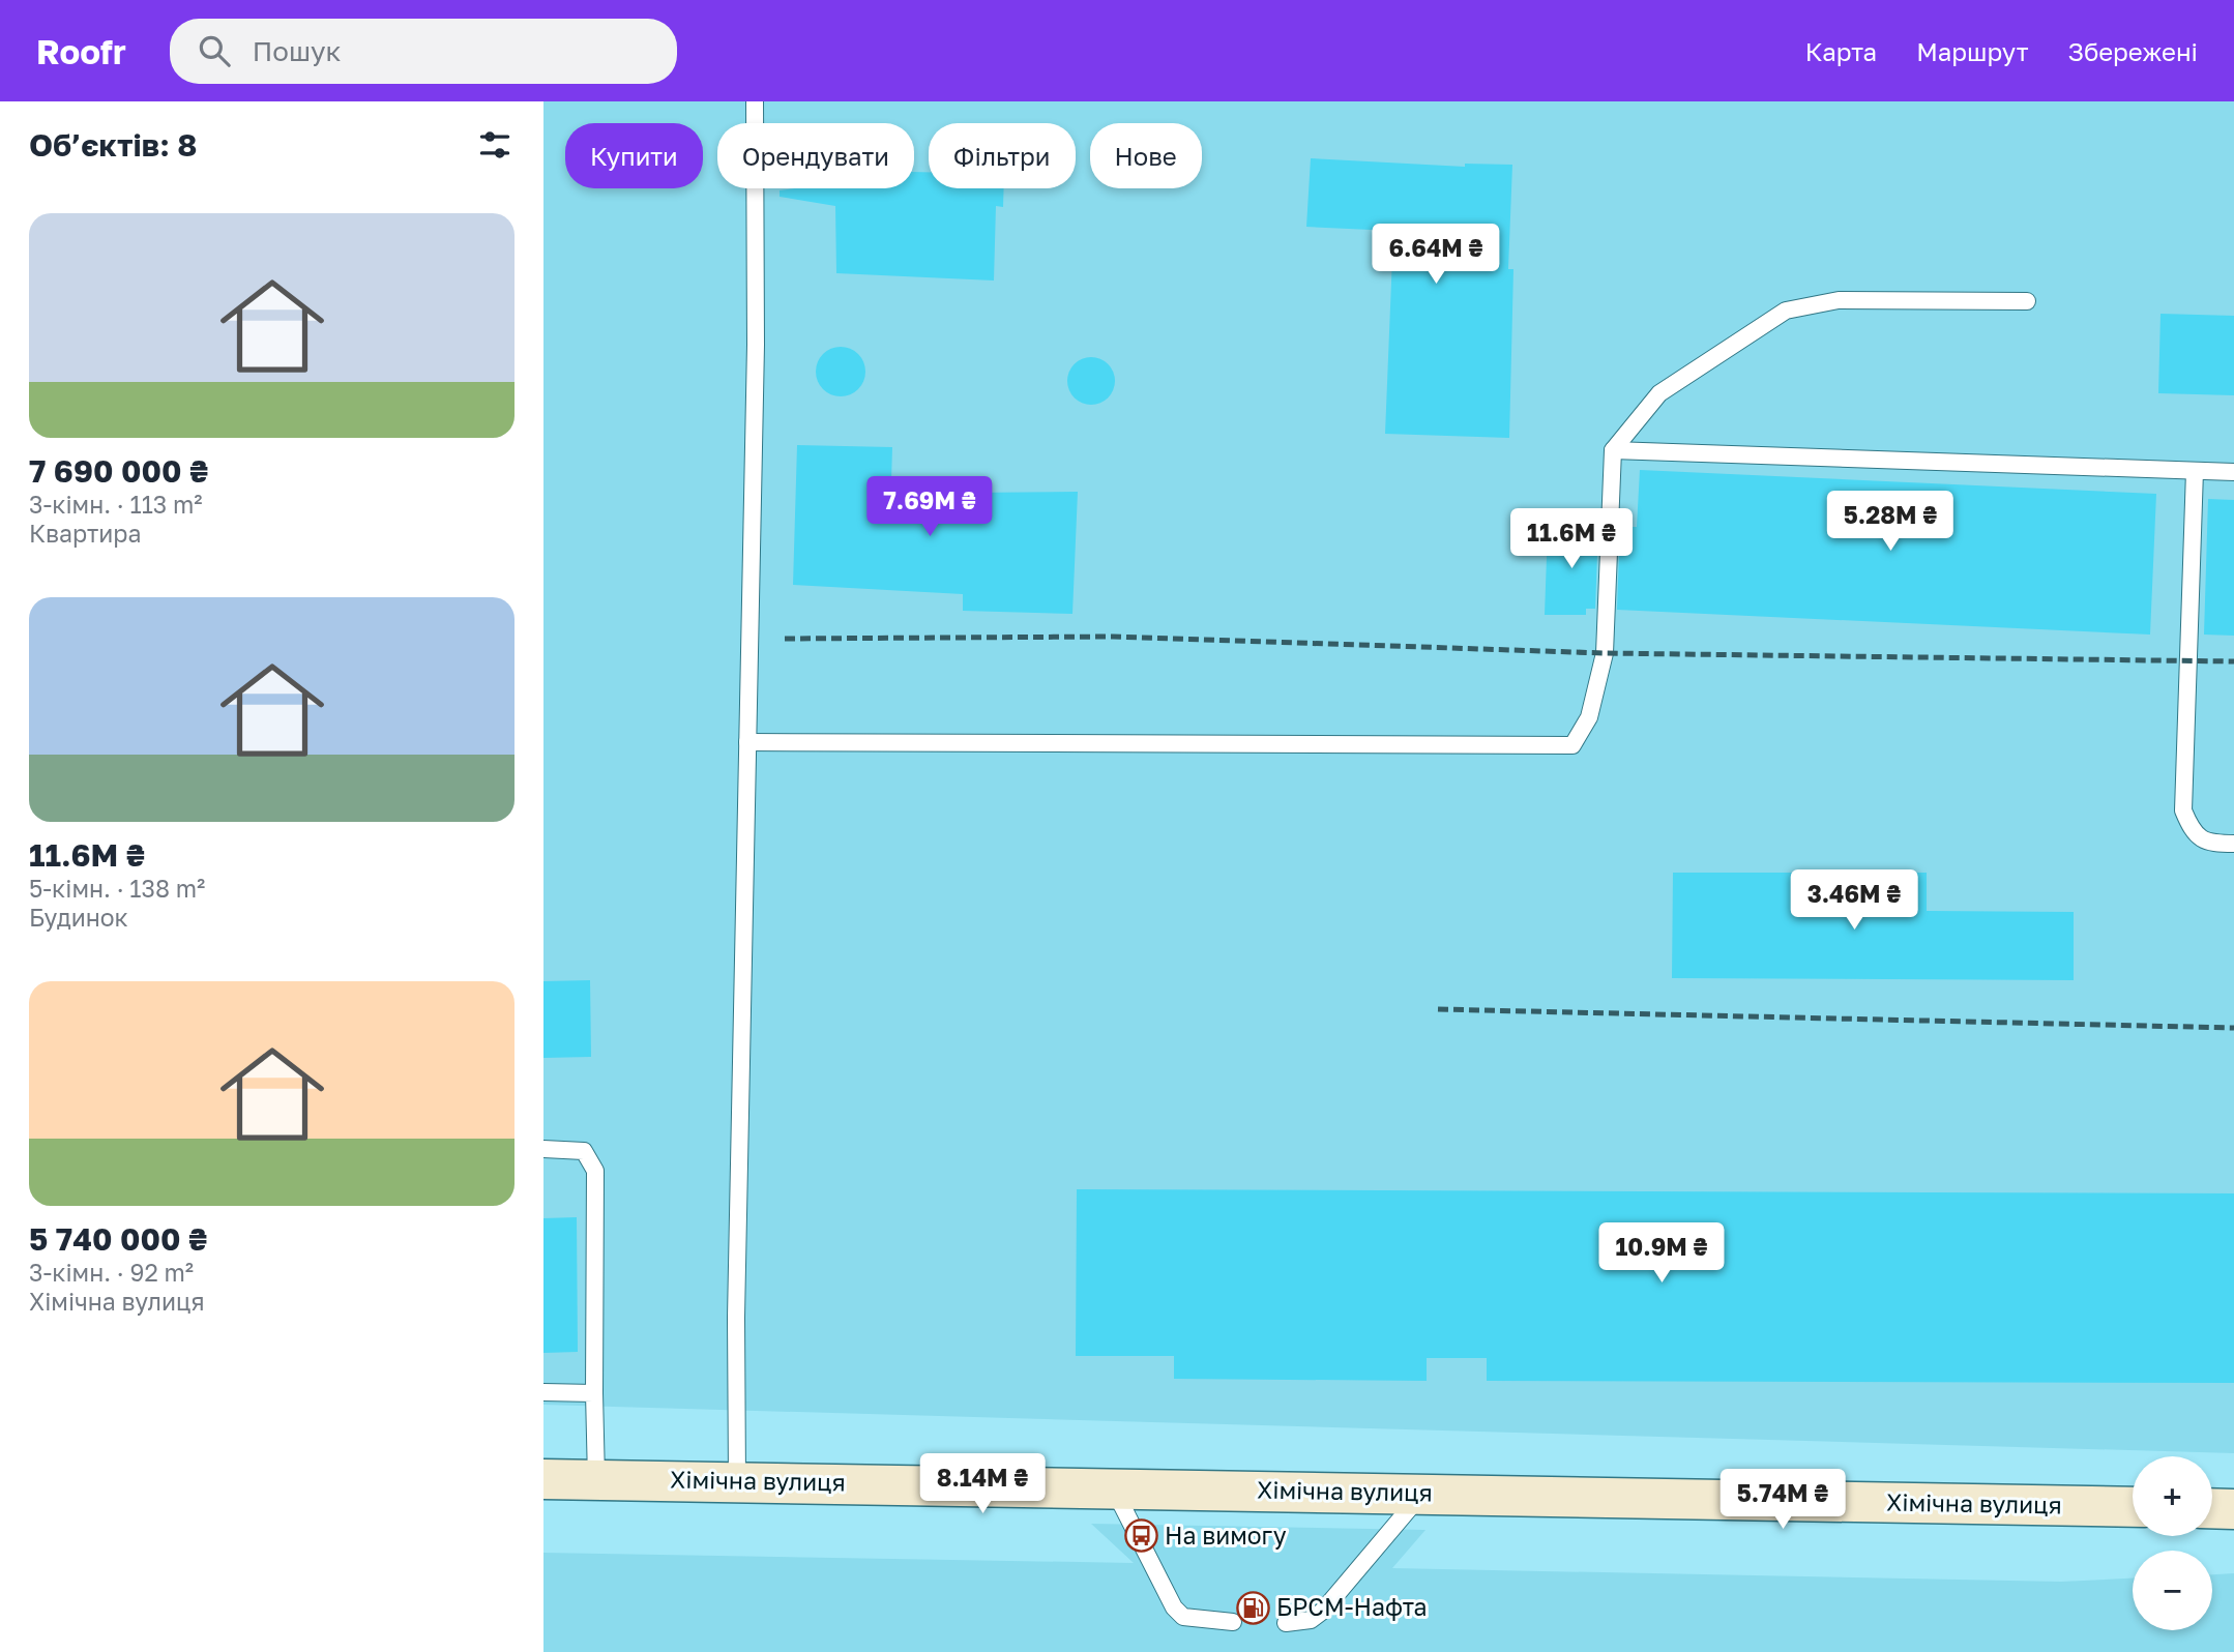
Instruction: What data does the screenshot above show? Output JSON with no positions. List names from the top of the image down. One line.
{"streets":{"main road":["Хімічна вулиця"]},"places":{"bus stop":["На вимогу"],"fuel station":["БРСМ-Нафта"]},"page":{"header":"Roofr","search":"Пошук","nav":["Карта","Маршрут","Збережені"],"heading":"Об’єктів: 8","chip":["Купити","Орендувати","Фільтри","Нове"],"list":[{"name":"7 690 000 ₴","note":"3-кімн. · 113 m² · Квартира"},{"name":"11.6M ₴","note":"5-кімн. · 138 m² · Будинок"},{"name":"5 740 000 ₴","note":"3-кімн. · 92 m² · Хімічна вулиця"}],"price":["6.64M ₴","7.69M ₴","5.28M ₴","11.6M ₴","3.46M ₴","10.9M ₴","8.14M ₴","5.74M ₴"],"map_buttons":["+","−"]}}
